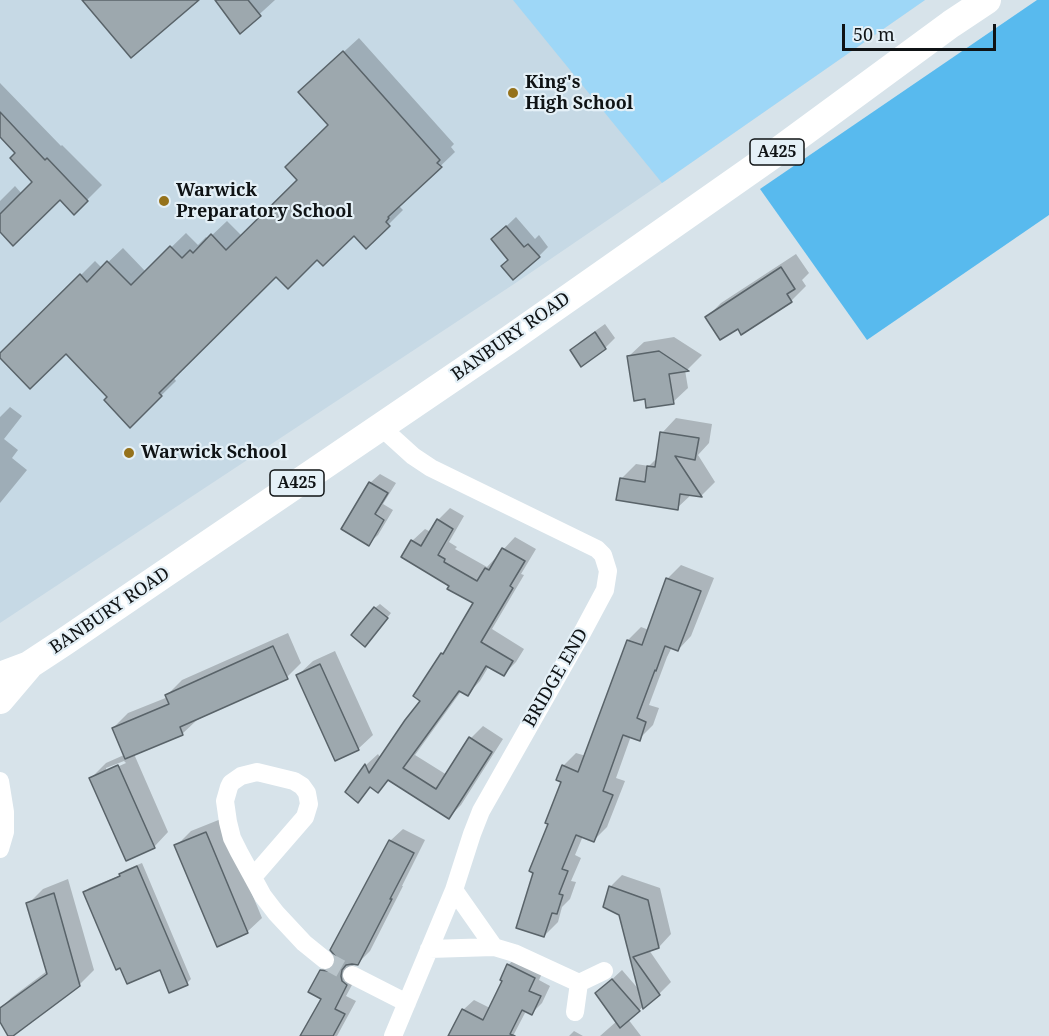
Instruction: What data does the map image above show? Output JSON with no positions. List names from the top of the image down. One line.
{"streets":{"main road":["A425","BANBURY ROAD"],"street":["BRIDGE END"]},"crossings":[["BANBURY ROAD","BRIDGE END"]],"places":["King's High School","Warwick Preparatory School","Warwick School"],"scale_bar":"50 m"}
